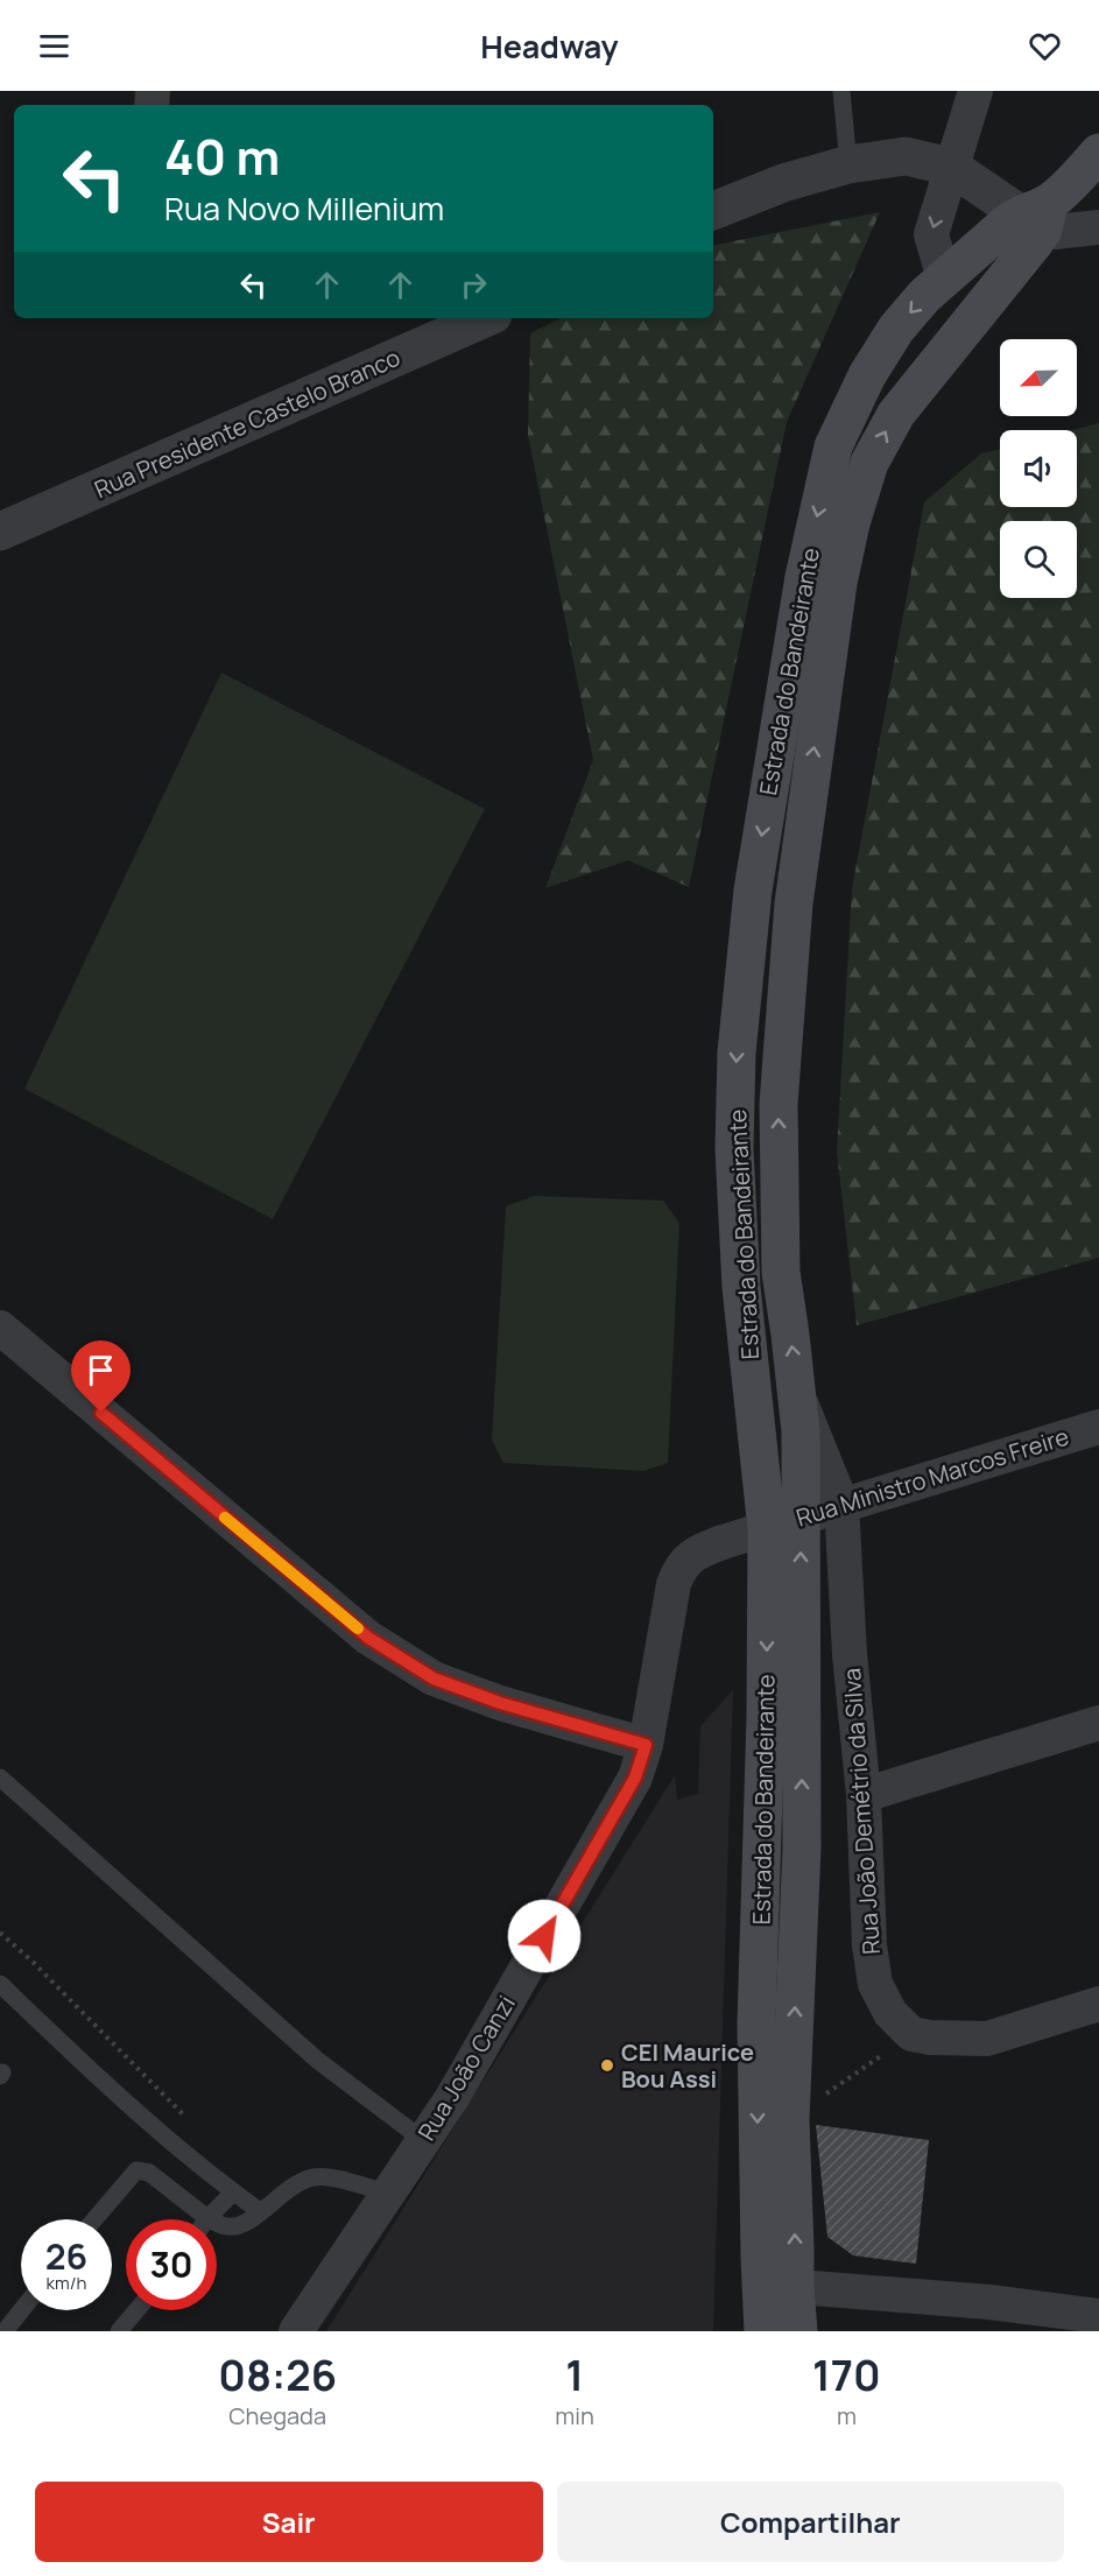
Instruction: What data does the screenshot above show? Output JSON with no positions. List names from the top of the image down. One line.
{"streets":{"main road":["Estrada do Bandeirante"],"street":["Rua Presidente Castelo Branco","Rua Ministro Marcos Freire","Rua João Demétrio da Silva","Rua João Canzi"]},"crossings":[["Estrada do Bandeirante","Rua Ministro Marcos Freire"],["Estrada do Bandeirante","Rua João Demétrio da Silva"],["Estrada do Bandeirante","Rua João Canzi"],["Rua Ministro Marcos Freire","Rua João Demétrio da Silva"],["Rua Ministro Marcos Freire","Rua João Canzi"]],"places":["CEI Maurice Bou Assi"],"north":"bottom left","page":{"header":"Headway","turn":["40 m","Rua Novo Millenium"],"speed":"26 km/h","limit":"30","eta":["08:26","Chegada","1","min","170","m"],"buttons":["Sair","Compartilhar"]}}
